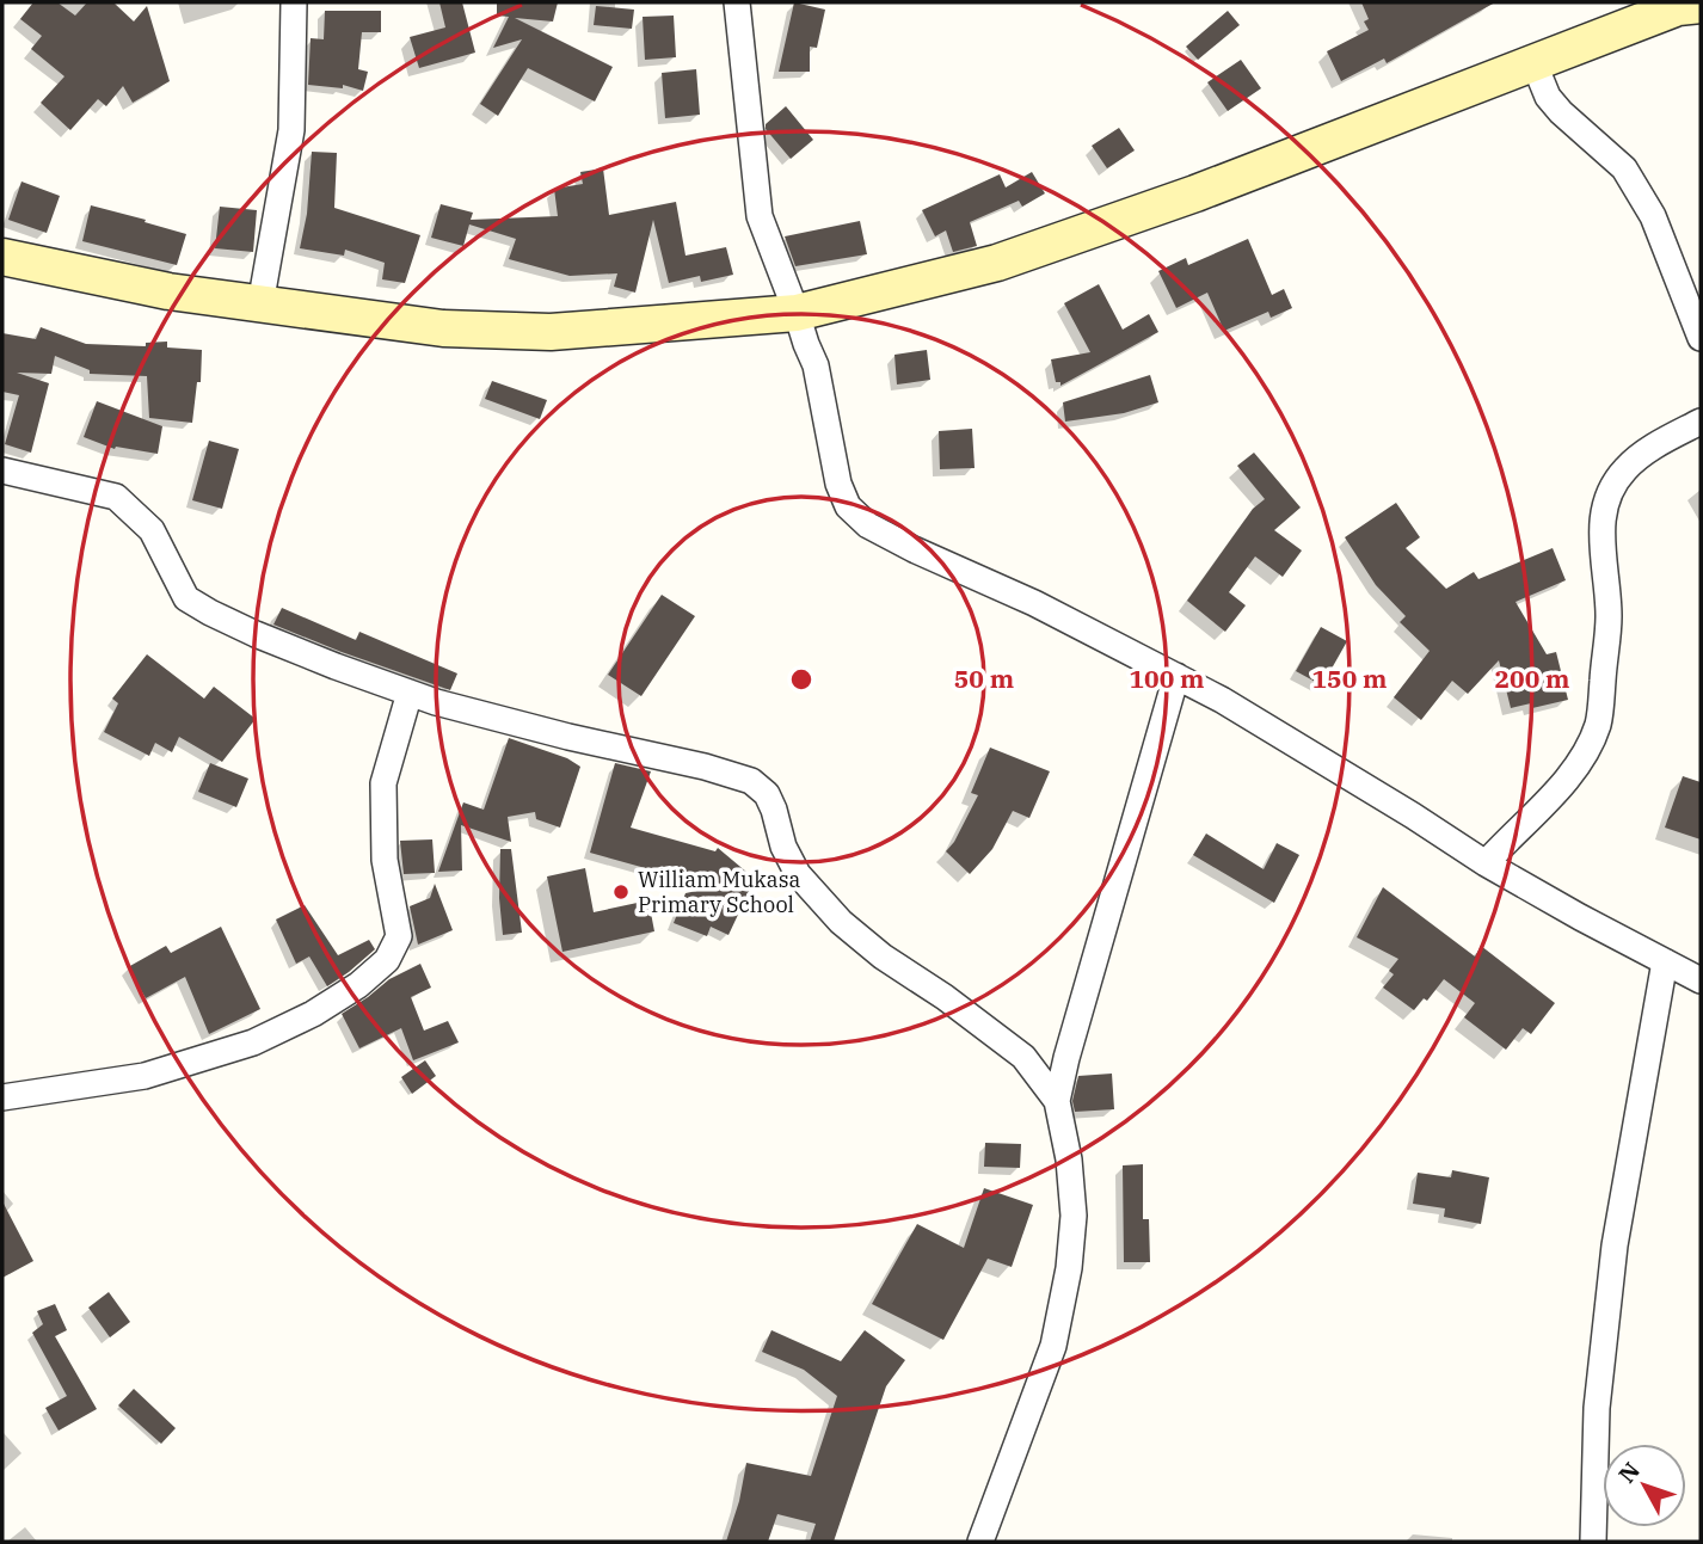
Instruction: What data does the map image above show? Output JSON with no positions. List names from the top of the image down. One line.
{"places":["William Mukasa Primary School"],"north":"top left","rings":["50 m","100 m","150 m","200 m"]}
